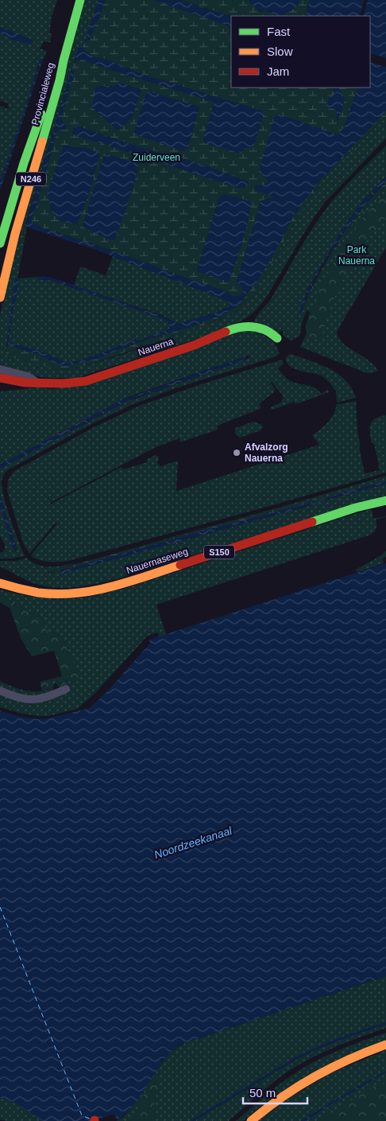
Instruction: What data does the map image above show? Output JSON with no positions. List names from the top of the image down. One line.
{"streets":{"main road":["Provincialeweg","N246","Nauerna","S150","Nauernaseweg"]},"crossings":[["Provincialeweg","N246"]],"water":["Noordzeekanaal"],"parks":["Zuiderveen","Park Nauerna"],"places":["Afvalzorg Nauerna"],"legend":["Fast","Slow","Jam"],"scale_bar":"50 m"}
